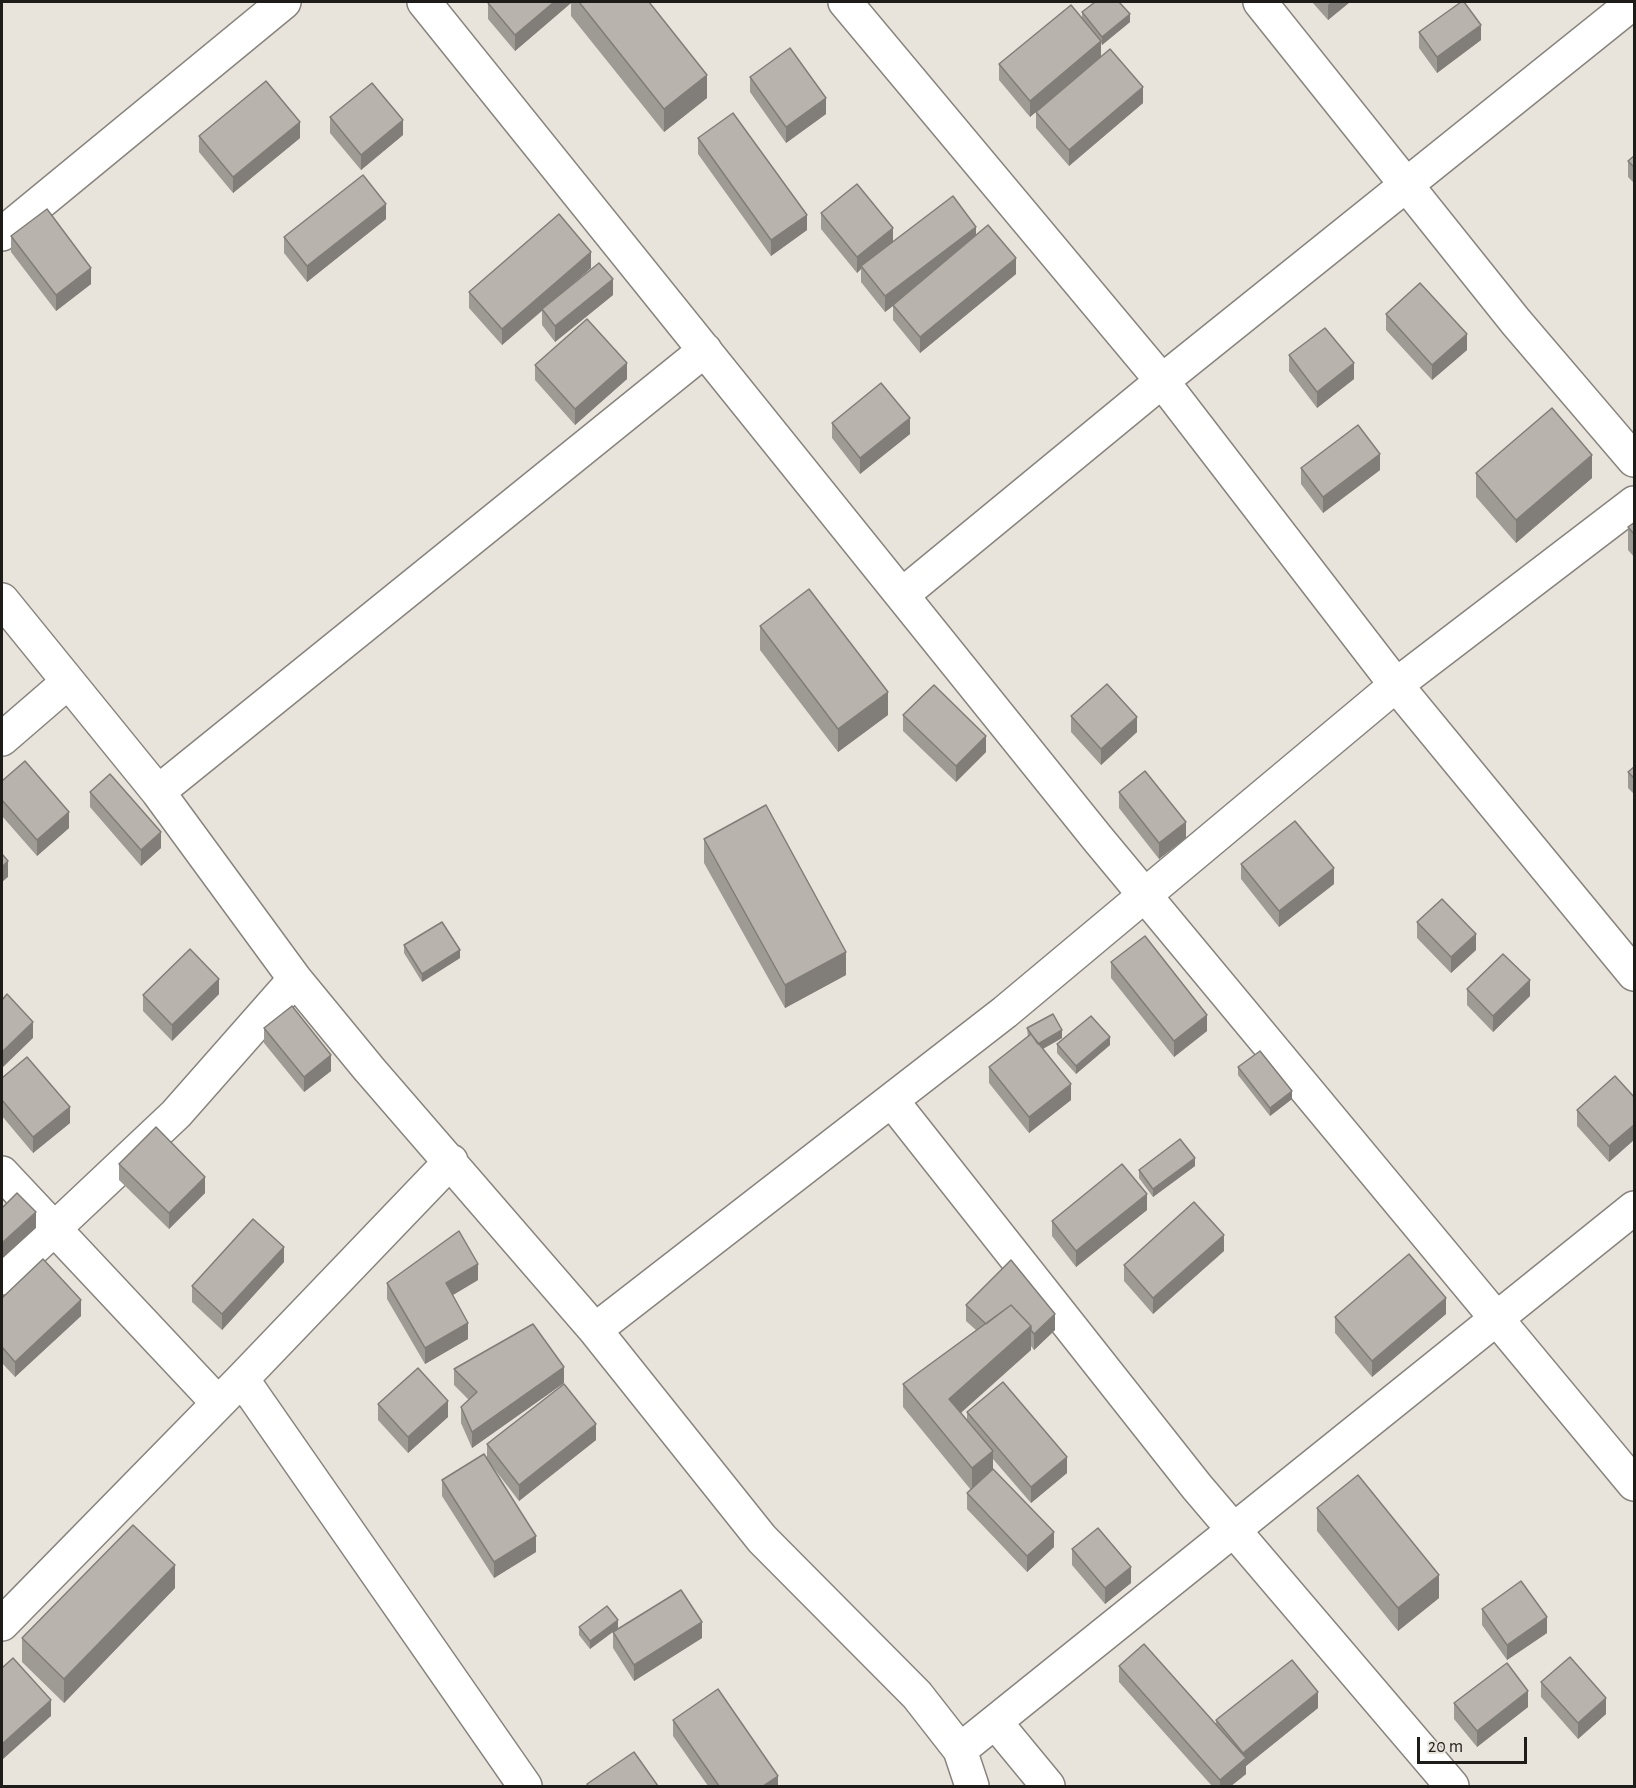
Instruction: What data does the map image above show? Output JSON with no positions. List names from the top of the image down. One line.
{"scale_bar":"20 m"}
